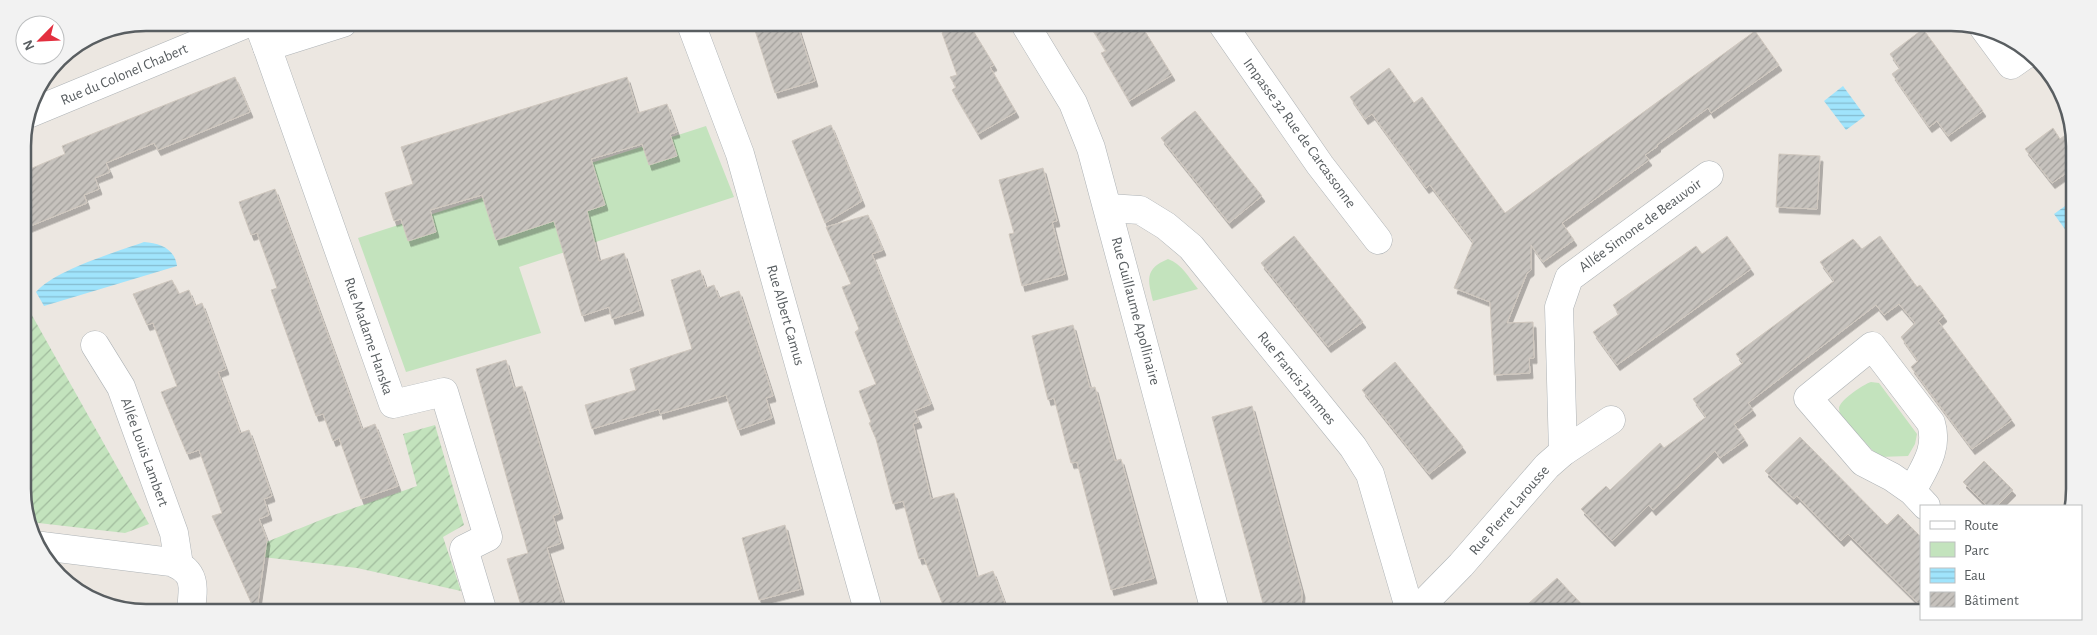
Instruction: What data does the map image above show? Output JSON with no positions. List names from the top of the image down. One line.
{"streets":{"street":["Rue du Colonel Chabert","Impasse 32 Rue de Carcassonne","Allée Simone de Beauvoir","Rue Guillaume Apollinaire","Rue Albert Camus","Rue Madame Hanska","Rue Francis Jammes","Allée Louis Lambert","Rue Pierre Larousse"]},"crossings":[["Allée Simone de Beauvoir","Rue Pierre Larousse"],["Rue Guillaume Apollinaire","Rue Francis Jammes"]],"legend":["Route","Parc","Eau","Bâtiment"],"north":"bottom left"}
